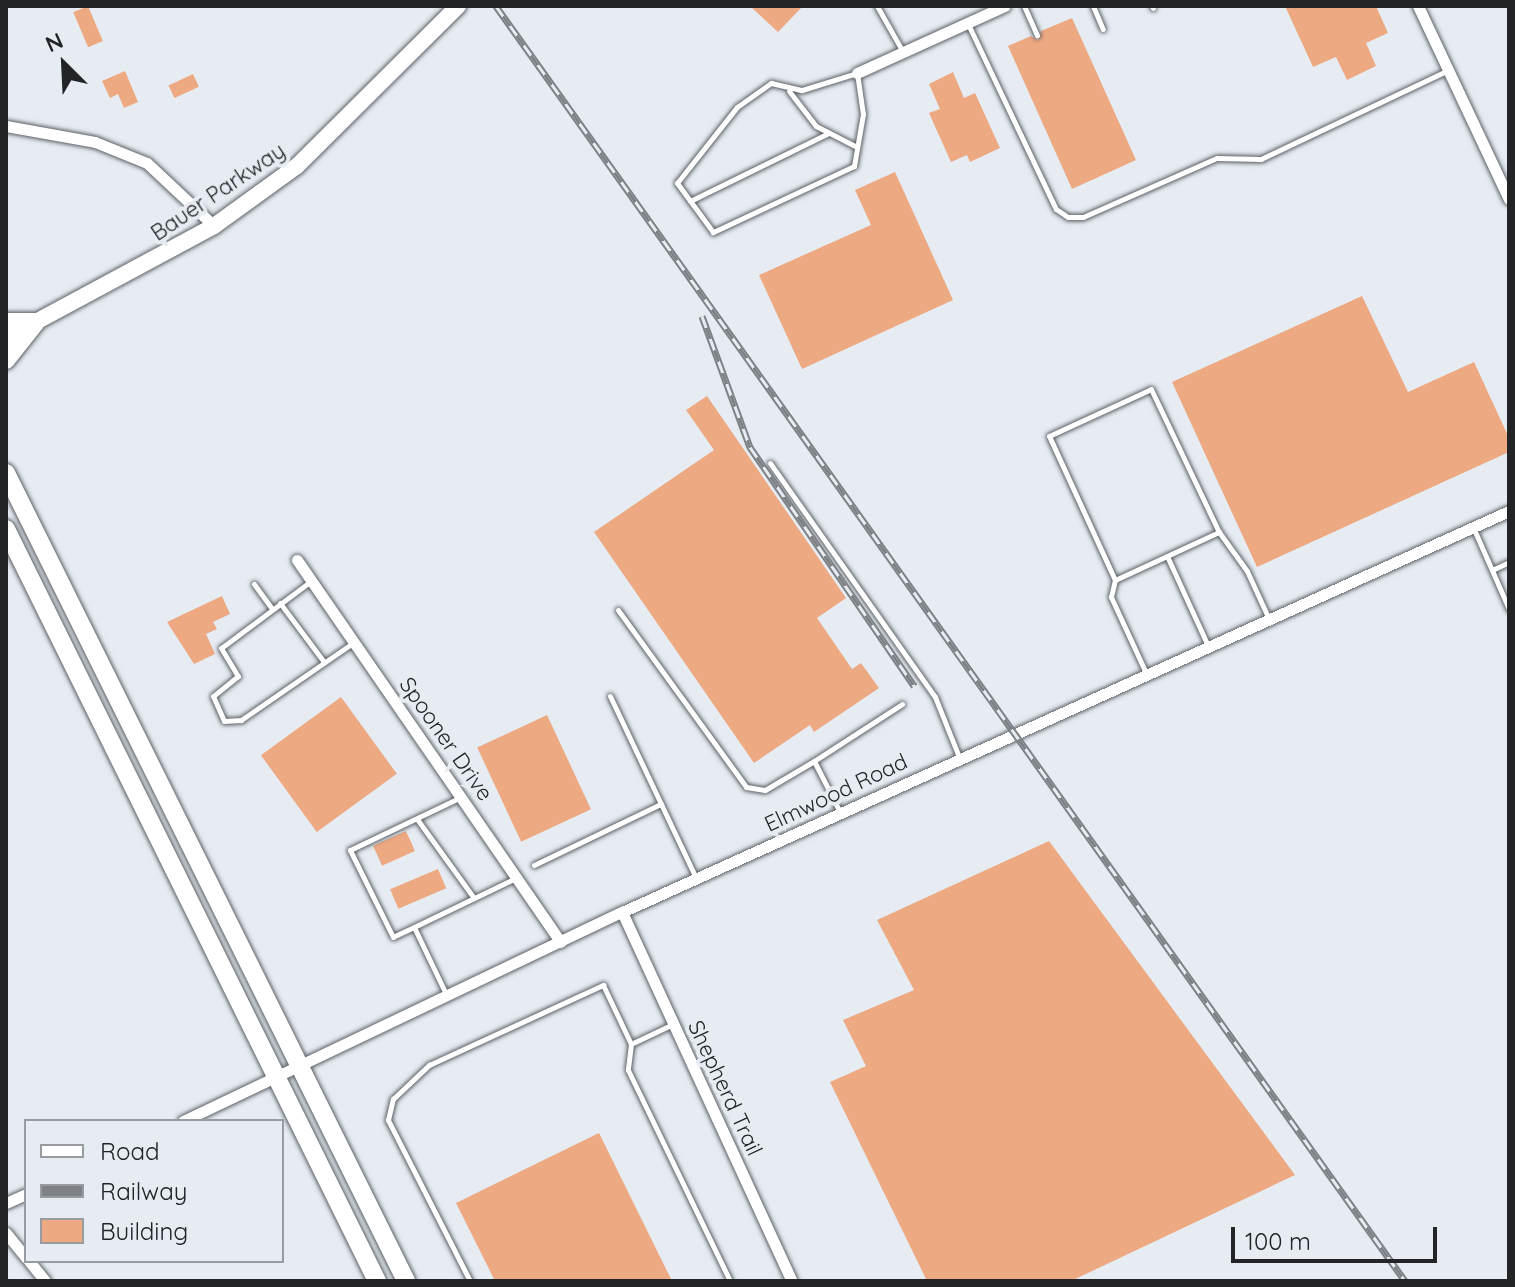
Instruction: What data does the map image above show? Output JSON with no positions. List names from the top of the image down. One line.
{"streets":{"main road":["Bauer Parkway"],"street":["Spooner Drive","Elmwood Road","Shepherd Trail"]},"crossings":[["Spooner Drive","Elmwood Road"],["Elmwood Road","Shepherd Trail"]],"legend":["Road","Railway","Building"],"scale_bar":"100 m","north":"top left"}
